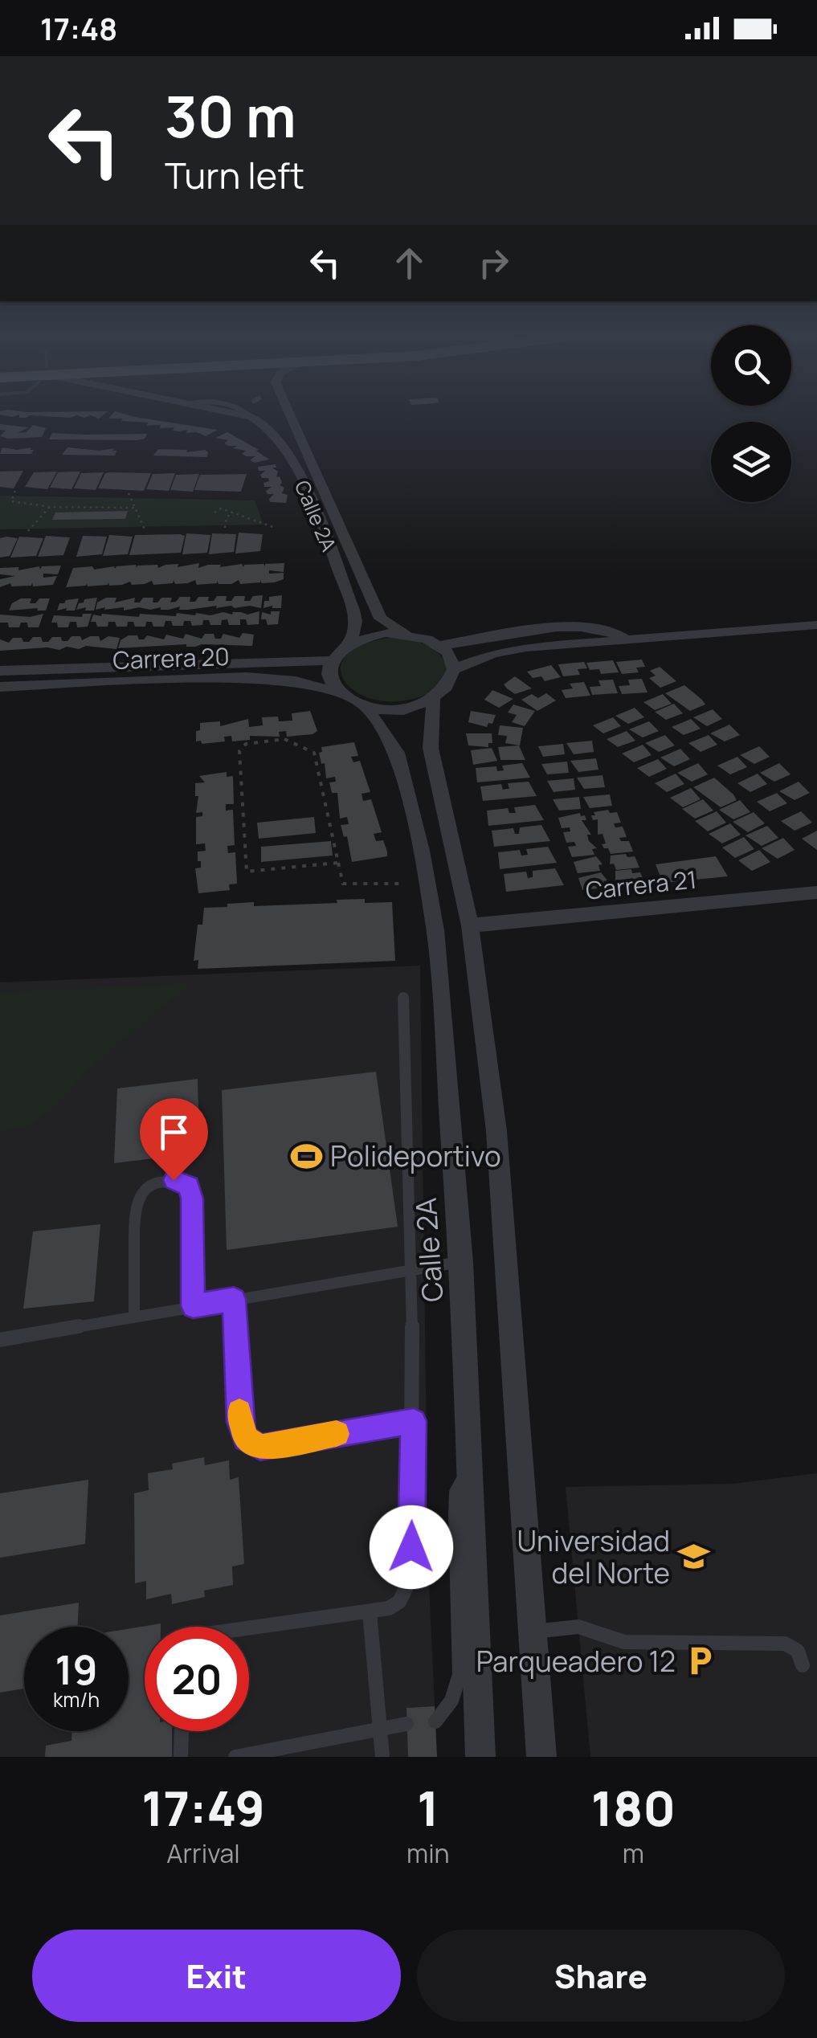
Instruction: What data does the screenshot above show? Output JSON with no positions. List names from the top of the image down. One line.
{"streets":{"street":["Calle 2A","Carrera 20","Carrera 21"]},"crossings":[["Calle 2A","Carrera 20"]],"places":{"sports":["Polideportivo"],"school or university":["Universidad del Norte"],"parking":["Parqueadero 12"]},"page":{"status":"17:48","turn":["30 m","Turn left"],"speed":"19 km/h","limit":"20","eta":["17:49","Arrival","1","min","180","m"],"buttons":["Exit","Share"]}}
